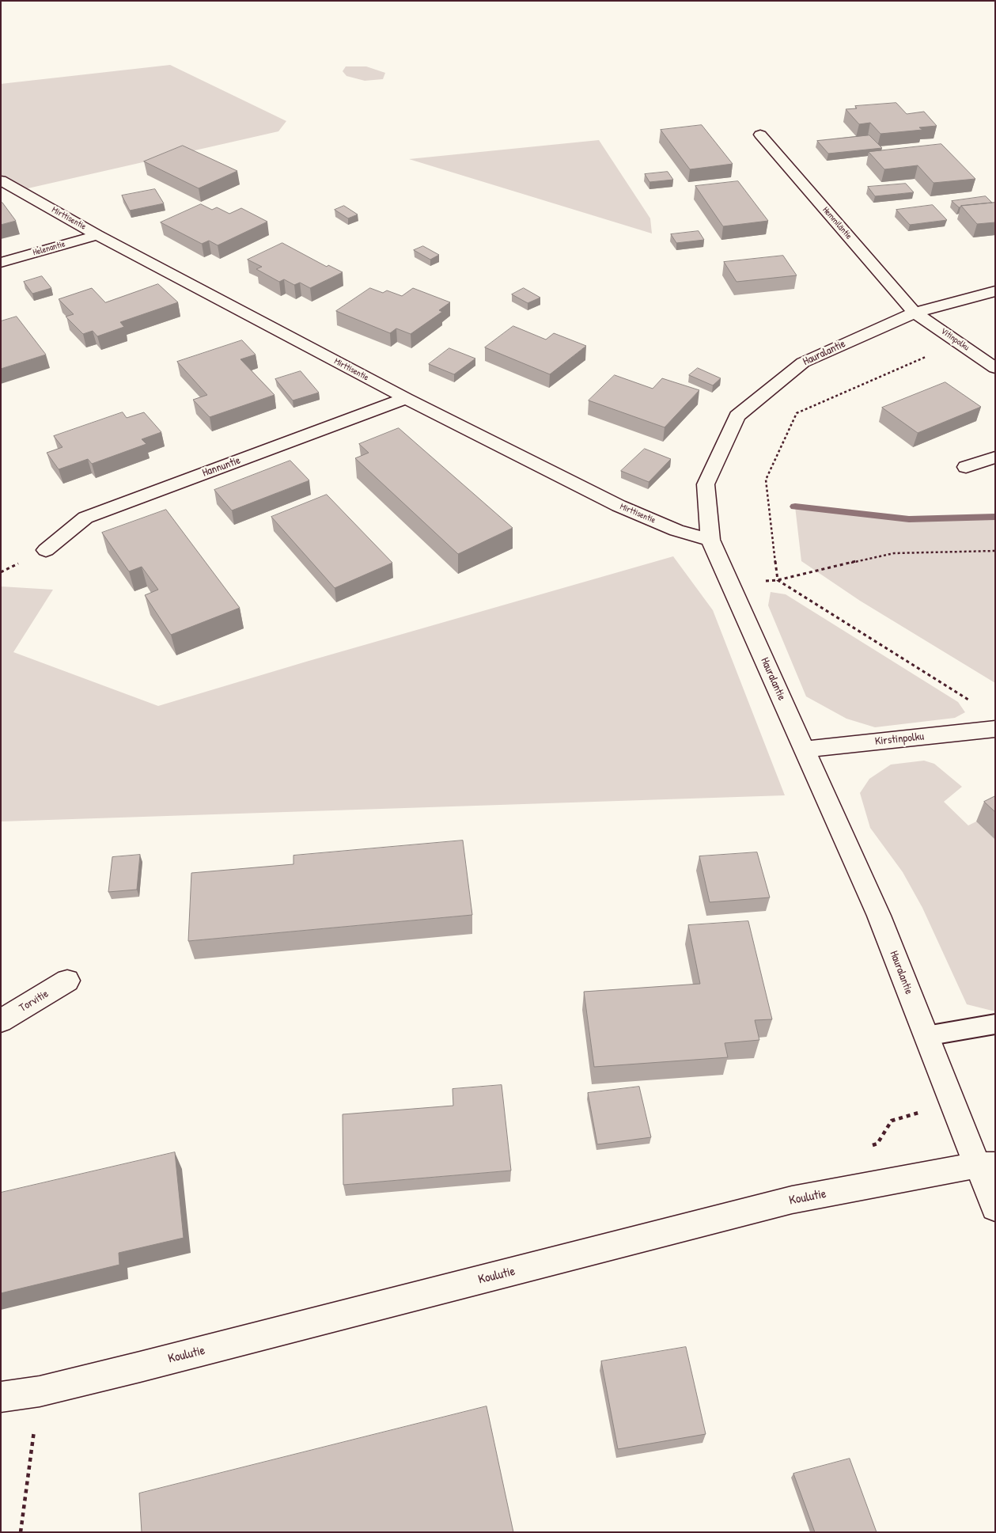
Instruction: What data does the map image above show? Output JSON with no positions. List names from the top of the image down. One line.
{"streets":{"street":["Mirttisentie","Hemmiläntie","Helenantie","Vitinpolku","Hauralantie","Hannuntie","Kirstinpolku","Torvitie","Koulutie"]},"crossings":[["Mirttisentie","Helenantie"],["Mirttisentie","Hauralantie"],["Mirttisentie","Hannuntie"],["Hemmiläntie","Vitinpolku"],["Hemmiläntie","Hauralantie"],["Vitinpolku","Hauralantie"],["Hauralantie","Kirstinpolku"],["Hauralantie","Koulutie"]]}
